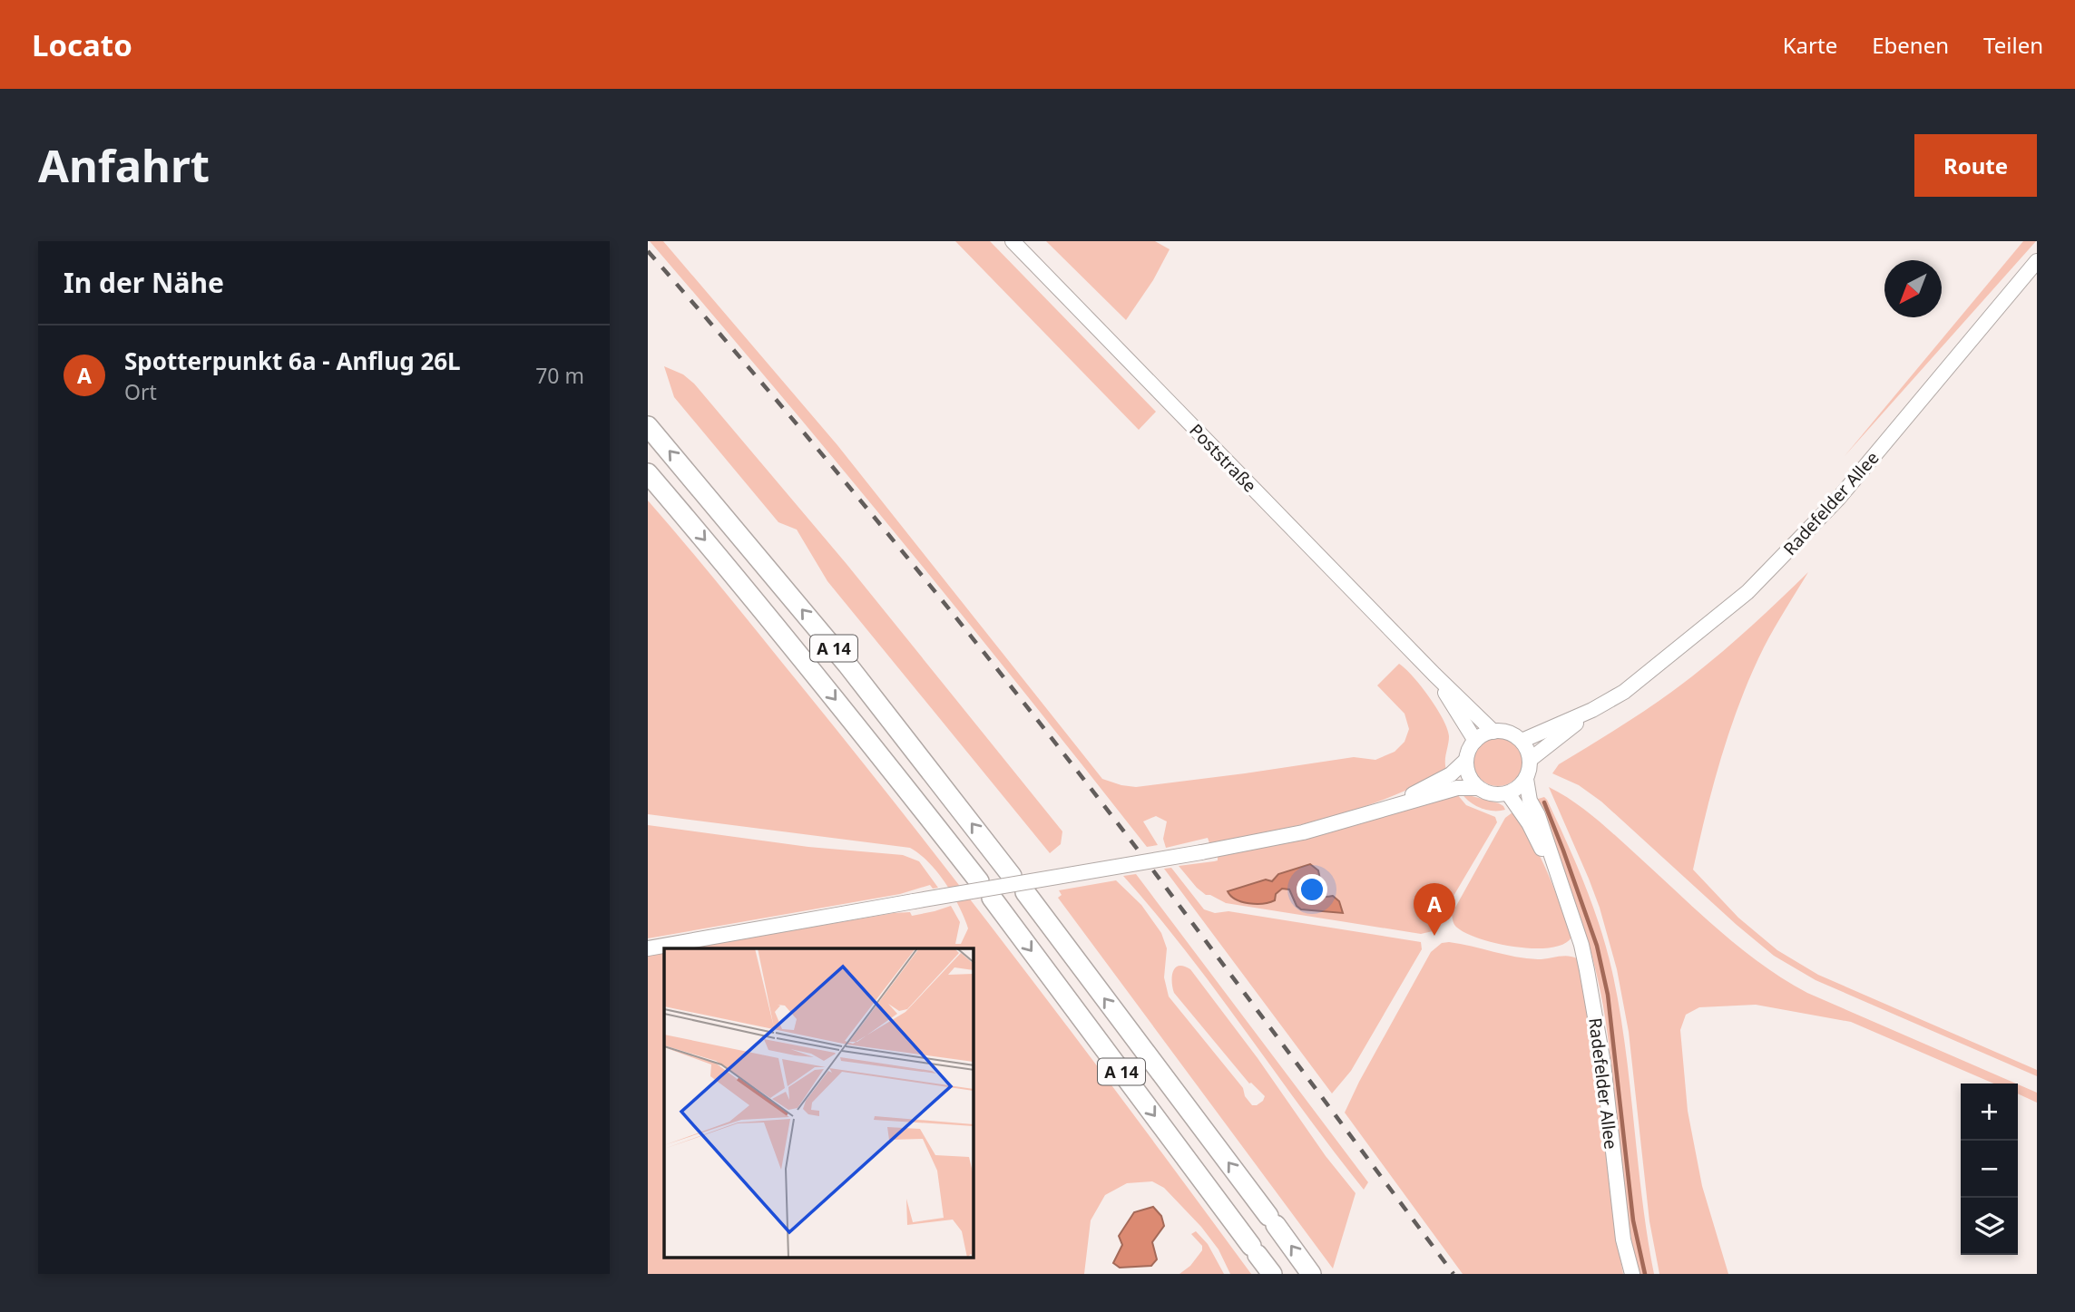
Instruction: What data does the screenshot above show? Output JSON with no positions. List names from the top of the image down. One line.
{"streets":{"highway":["A 14"],"main road":["Poststraße","Radefelder Allee"]},"crossings":[["Poststraße","Radefelder Allee"]],"north":"bottom left","page":{"header":"Locato","nav":["Karte","Ebenen","Teilen"],"buttons":"Route","title":"Anfahrt","heading":"In der Nähe","list":[{"mark":"A","name":"Spotterpunkt 6a - Anflug 26L","note":"Ort","value":"70 m"}],"pins":"A","map_buttons":["+","−"]}}
